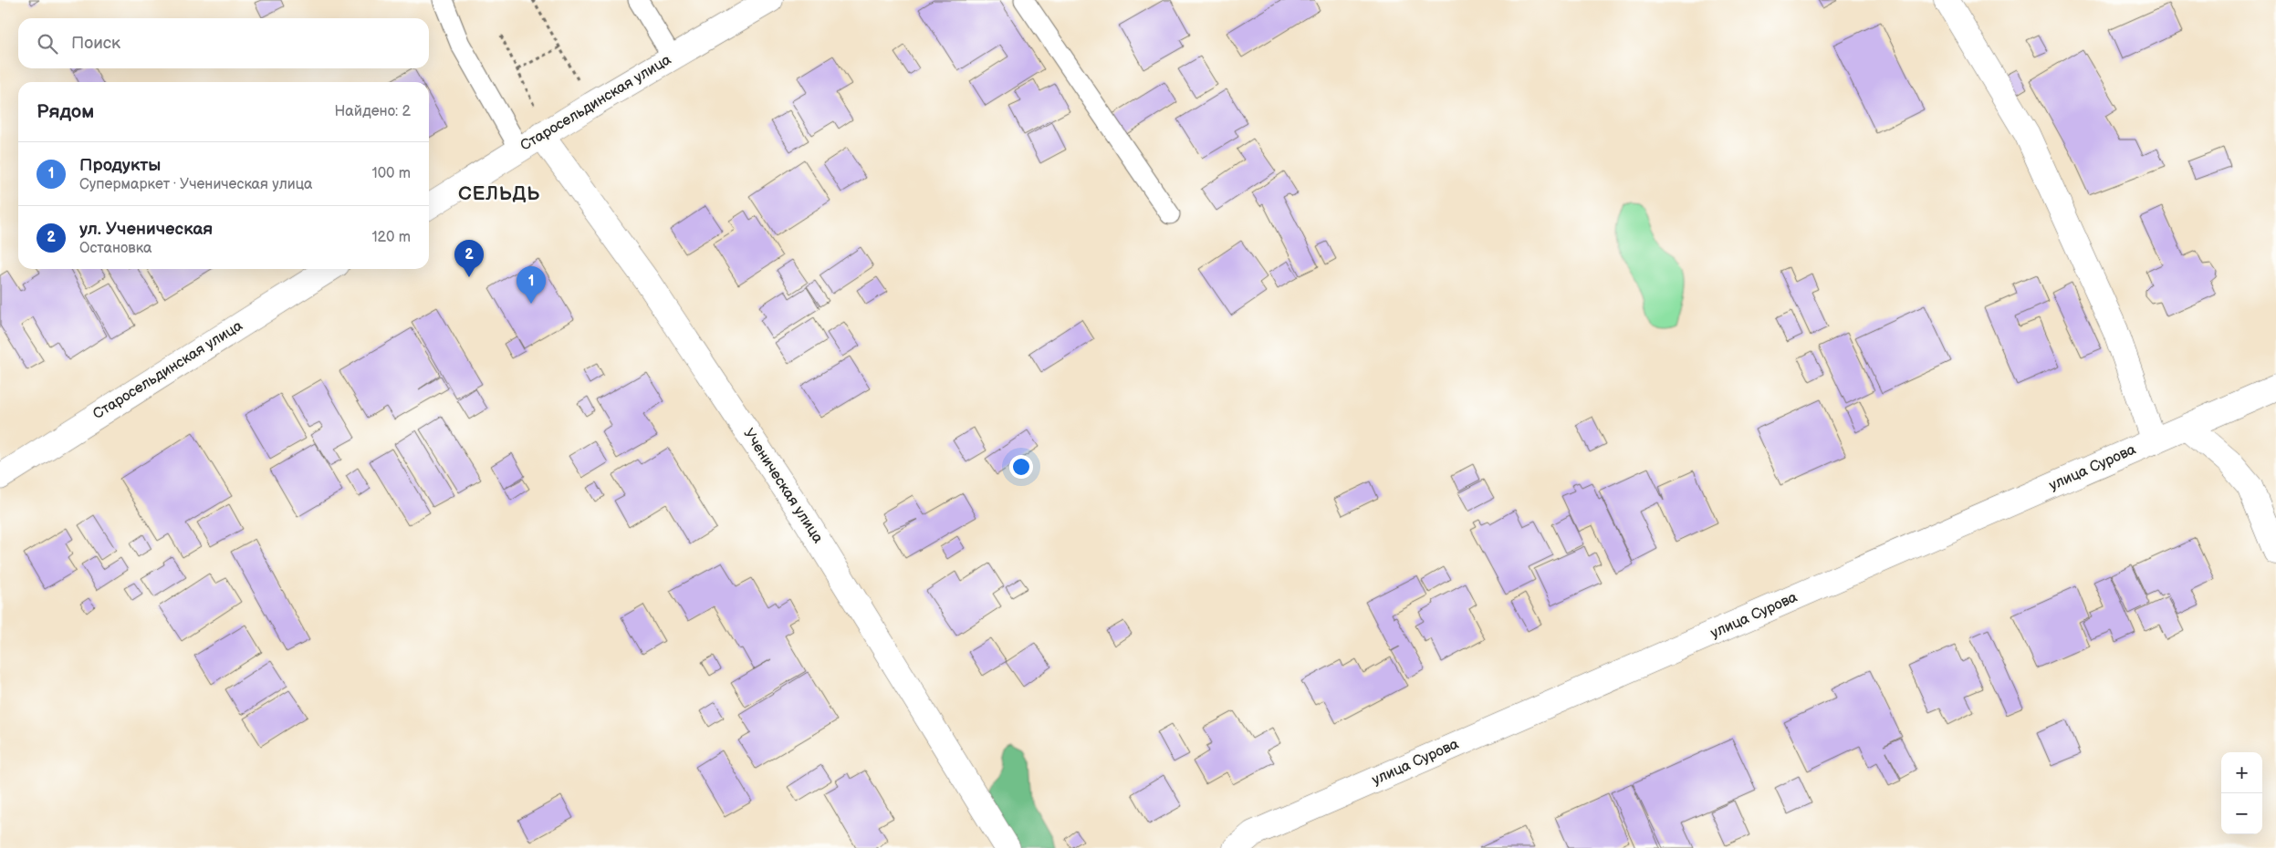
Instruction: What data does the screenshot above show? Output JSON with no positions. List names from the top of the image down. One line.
{"streets":{"street":["Старосельдинская улица","улица Сурова","Ученическая улица"]},"crossings":[["Старосельдинская улица","Ученическая улица"]],"districts":["СЕЛЬДЬ"],"page":{"search":"Поиск","heading":["Рядом","Найдено: 2"],"list":[{"mark":"1","name":"Продукты","note":"Супермаркет · Ученическая улица","value":"100 m"},{"mark":"2","name":"ул. Ученическая","note":"Остановка","value":"120 m"}],"pins":["2","1"],"map_buttons":["+","−"]}}
